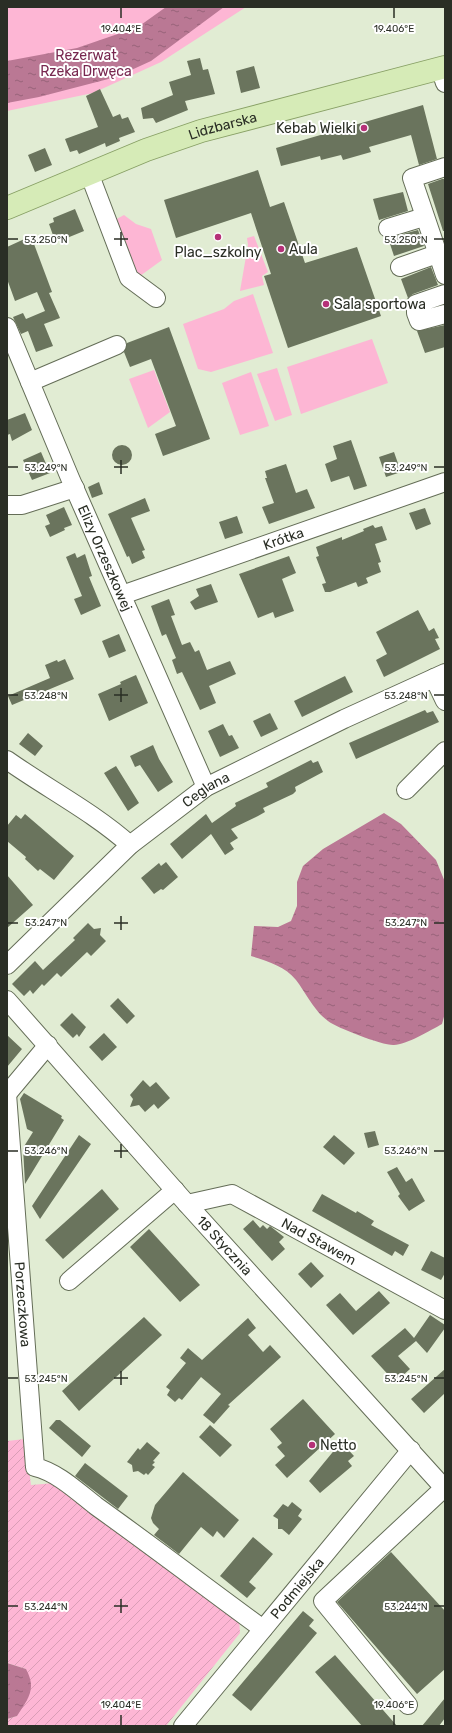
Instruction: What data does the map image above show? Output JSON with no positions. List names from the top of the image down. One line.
{"streets":{"main road":["Lidzbarska"],"street":["Krótka","Elizy Orzeszkowej","Ceglana","Nad Stawem","18 Stycznia","Porzeczkowa","Podmiejska"]},"crossings":[["Krótka","Elizy Orzeszkowej"],["Elizy Orzeszkowej","Ceglana"],["Nad Stawem","18 Stycznia"],["18 Stycznia","Podmiejska"],["Porzeczkowa","Podmiejska"]],"parks":["Rezerwat Rzeka Drwęca"],"places":["Kebab Wielki","Plac_szkolny","Aula","Sala sportowa","Netto"],"coordinates":["19.404°E","19.406°E","53.250°N","53.249°N","53.248°N","53.247°N","53.246°N","53.245°N","53.244°N"]}
